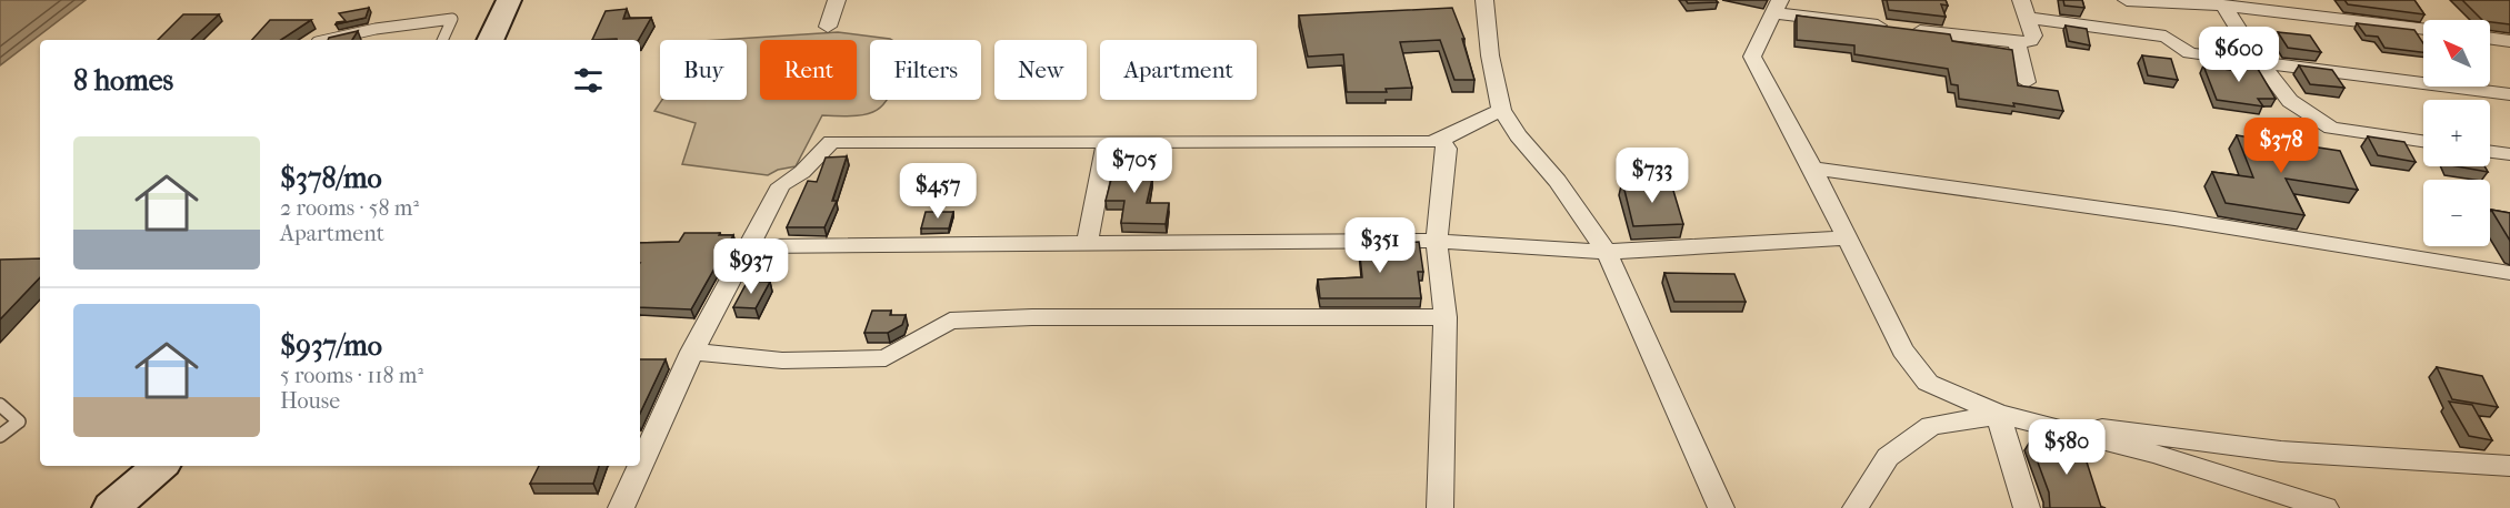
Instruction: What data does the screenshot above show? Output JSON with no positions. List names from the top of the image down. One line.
{"north":"top left","page":{"map_buttons":["+","−"],"price":["$600","$378","$705","$733","$457","$351","$937","$580"],"chip":["Buy","Rent","Filters","New","Apartment"],"heading":"8 homes","list":[{"name":"$378/mo","note":"2 rooms · 58 m² · Apartment"},{"name":"$937/mo","note":"5 rooms · 118 m² · House"}]}}
